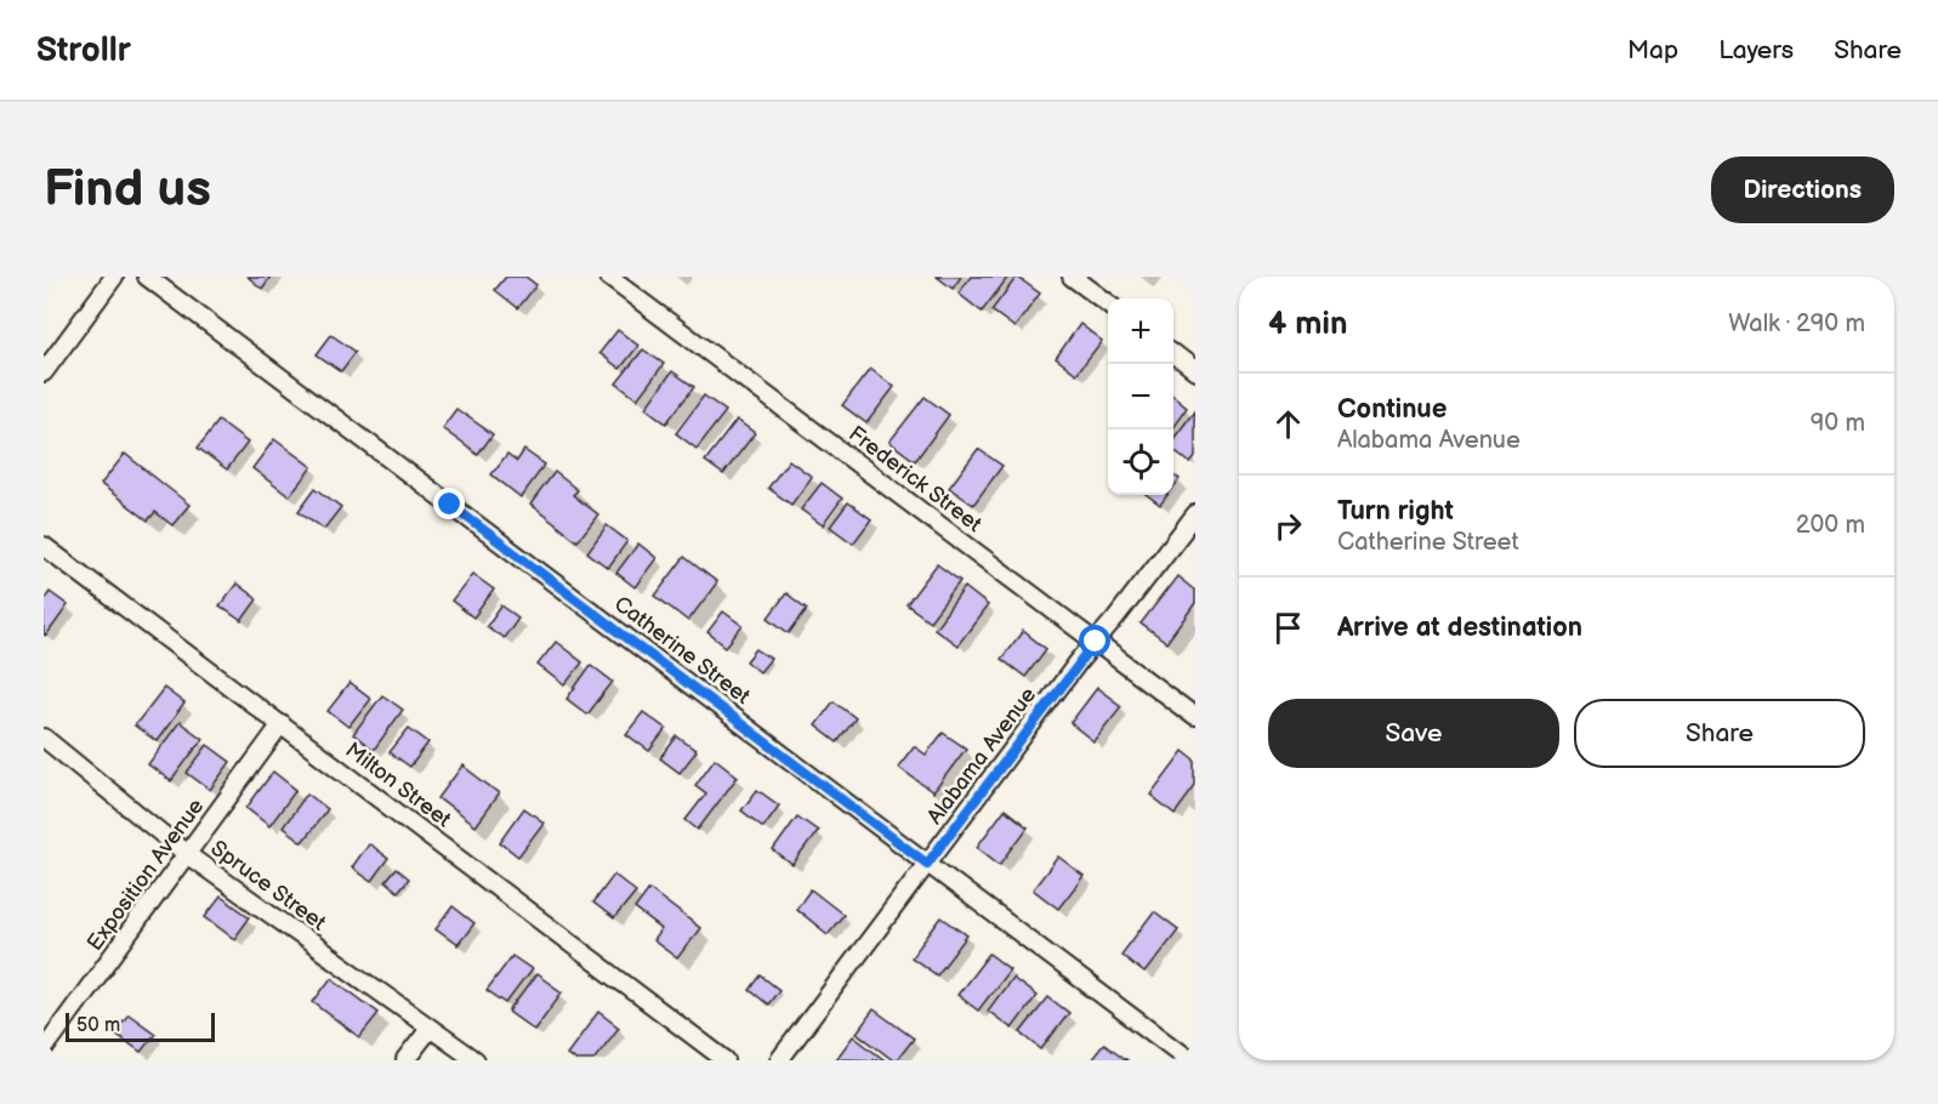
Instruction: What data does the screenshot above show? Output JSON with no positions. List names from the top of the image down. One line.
{"streets":{"street":["Frederick Street","Catherine Street","Alabama Avenue","Milton Street","Exposition Avenue","Spruce Street"]},"crossings":[["Frederick Street","Alabama Avenue"],["Catherine Street","Alabama Avenue"],["Milton Street","Exposition Avenue"],["Exposition Avenue","Spruce Street"]],"scale_bar":"50 m","page":{"header":"Strollr","nav":["Map","Layers","Share"],"buttons":["Directions",["Save","Share"]],"title":"Find us","heading":["4 min","Walk · 290 m"],"map_buttons":["+","−"],"list":[["Continue","Alabama Avenue","90 m"],["Turn right","Catherine Street","200 m"],"Arrive at destination"],"scale":"50 m"}}
